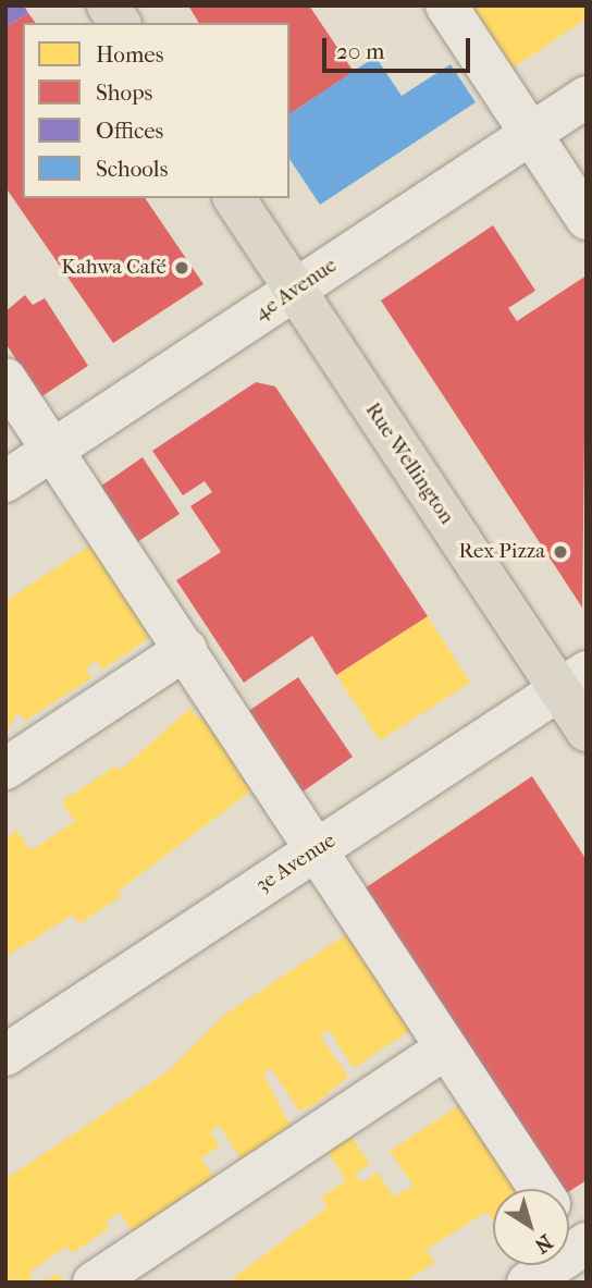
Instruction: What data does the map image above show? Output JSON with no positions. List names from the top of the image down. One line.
{"streets":{"main road":["Rue Wellington"],"street":["4e Avenue","3e Avenue"]},"crossings":[["4e Avenue","Rue Wellington"],["Rue Wellington","3e Avenue"]],"places":["Kahwa Café","Rex Pizza"],"legend":["Homes","Shops","Offices","Schools"],"scale_bar":"20 m","north":"bottom right"}
